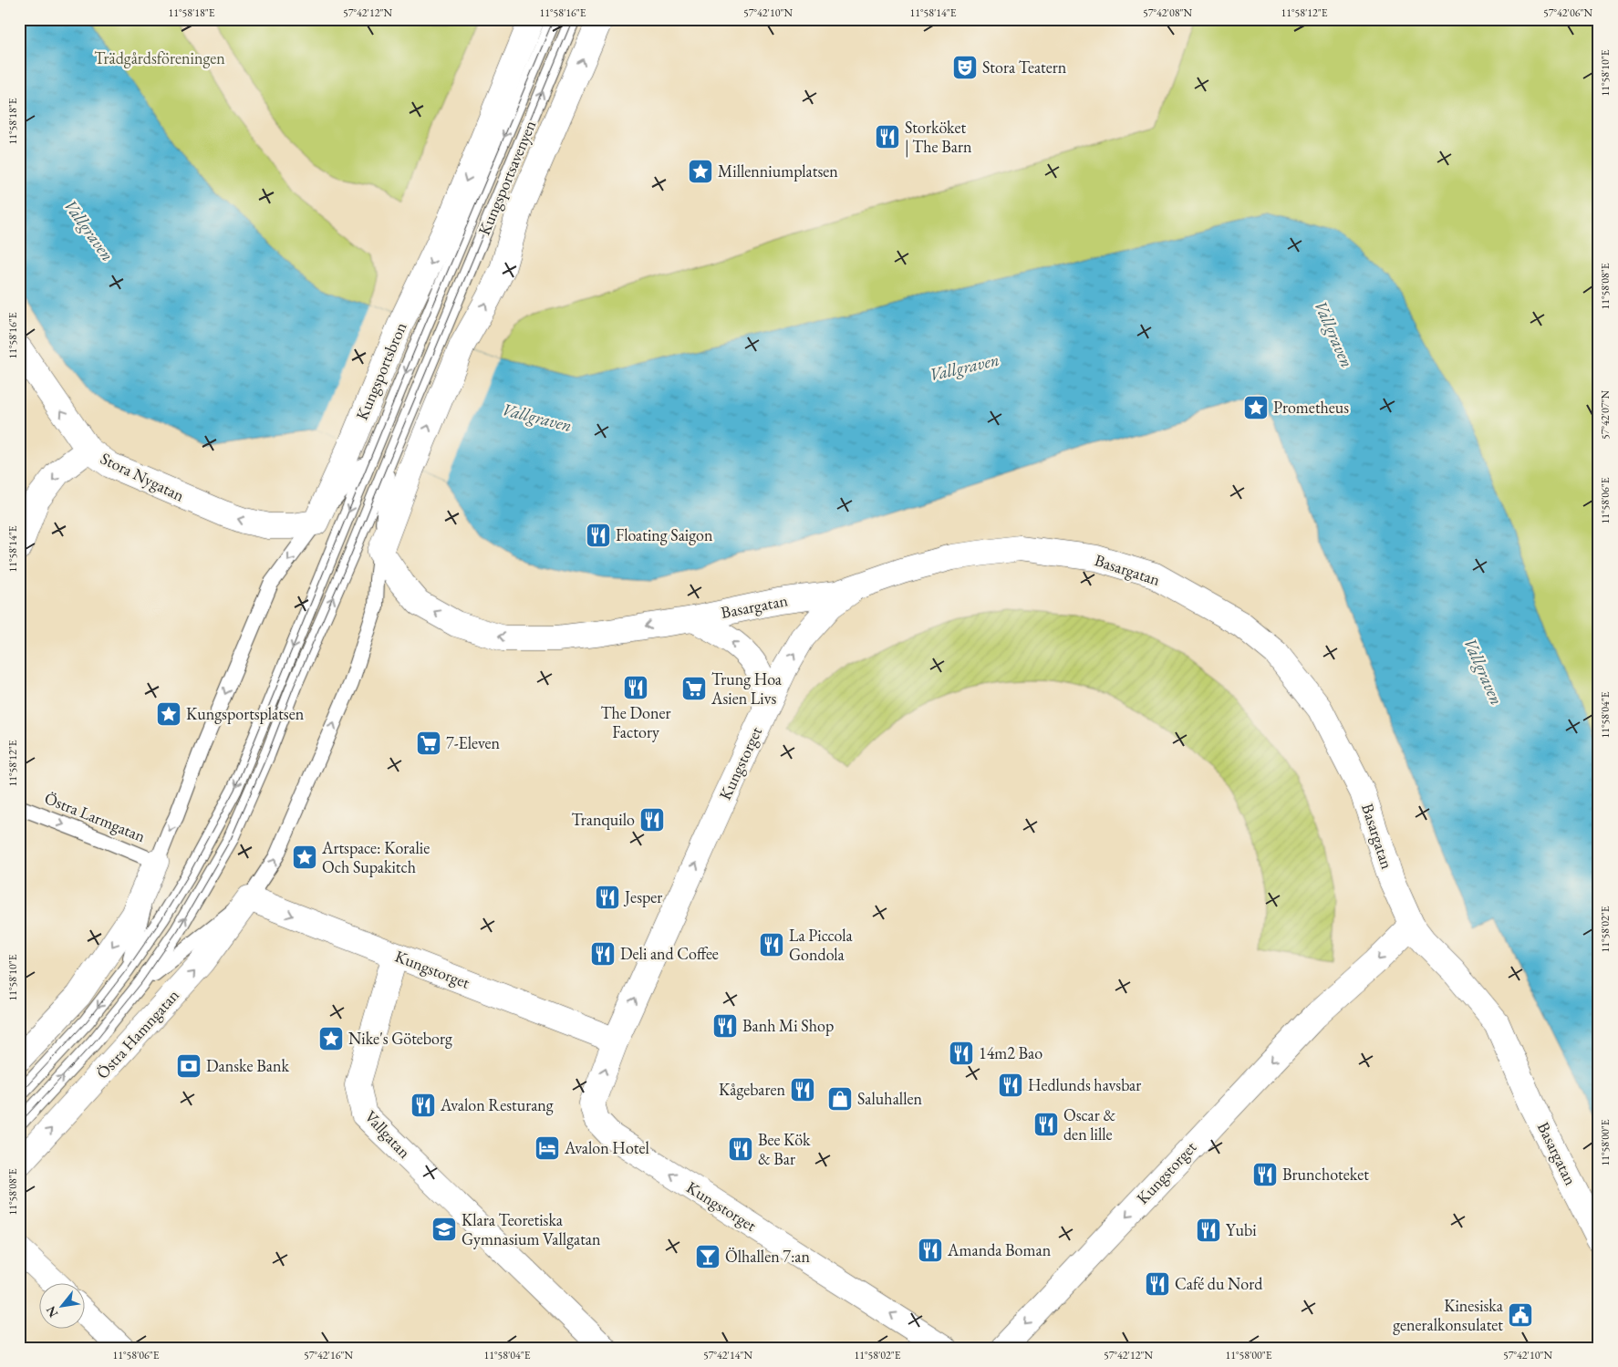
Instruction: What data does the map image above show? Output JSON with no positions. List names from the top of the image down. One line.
{"streets":{"street":["Kungsportsavenyen","Kungsportsbron","Stora Nygatan","Basargatan","Kungstorget","Östra Hamngatan","Vallgatan"],"lane":["Östra Larmgatan"]},"crossings":[["Kungsportsavenyen","Kungsportsbron"],["Kungsportsbron","Stora Nygatan"],["Basargatan","Kungstorget"],["Kungstorget","Östra Hamngatan"],["Kungstorget","Vallgatan"]],"one_way":["Stora Nygatan","Östra Larmgatan"],"water":["Vallgraven"],"parks":["Trädgårdsföreningen"],"places":{"theatre":["Stora Teatern"],"restaurant":["Storköket | The Barn","Floating Saigon","The Doner Factory","Tranquilo","Jesper","La Piccola Gondola","Deli and Coffee","Banh Mi Shop","14m2 Bao","Hedlunds havsbar","Kågebaren","Avalon Resturang","Oscar & den lille","Bee Kök & Bar","Brunchoteket","Yubi","Amanda Boman","Café du Nord"],"place":["Millenniumplatsen","Prometheus","Kungsportsplatsen","Artspace: Koralie Och Supakitch","Nike's Göteborg"],"supermarket":["Trung Hoa Asien Livs","7-Eleven"],"bank":["Danske Bank"],"shop":["Saluhallen"],"hotel":["Avalon Hotel"],"school or university":["Klara Teoretiska Gymnasium Vallgatan"],"bar":["Ölhallen 7:an"],"public building":["Kinesiska generalkonsulatet"]},"north":"bottom left","coordinates":["11°58'18\"E","57°42'12\"N","11°58'16\"E","57°42'10\"N","11°58'14\"E","57°42'08\"N","11°58'12\"E","57°42'06\"N","11°58'10\"E","11°58'08\"E","57°42'07\"N","11°58'06\"E","11°58'04\"E","11°58'02\"E","11°58'00\"E","57°42'16\"N","57°42'14\"N"]}
